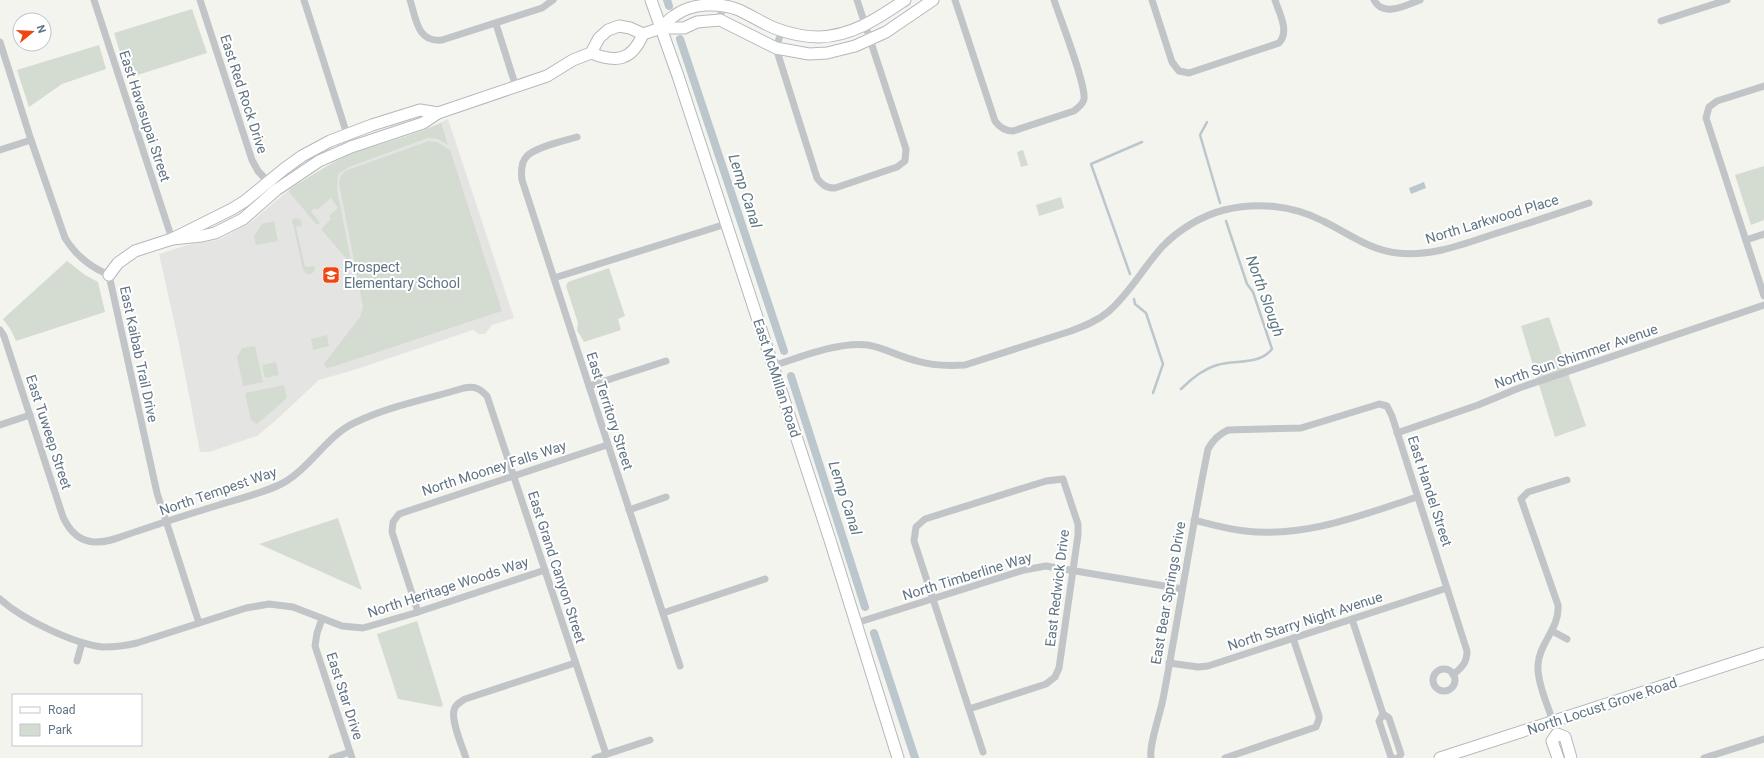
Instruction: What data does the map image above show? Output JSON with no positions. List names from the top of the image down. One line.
{"streets":{"street":["East Red Rock Drive","East Havasupai Street","North Larkwood Place","East Kaibab Trail Drive","North Sun Shimmer Avenue","East McMillan Road","East Territory Street","East Tuweep Street","North Mooney Falls Way","North Tempest Way","East Handel Street","East Grand Canyon Street","North Timberline Way","North Heritage Woods Way","East Redwick Drive","East Bear Springs Drive","North Starry Night Avenue","East Star Drive","North Locust Grove Road"]},"crossings":[["North Larkwood Place","East McMillan Road"],["East Kaibab Trail Drive","North Tempest Way"],["East Kaibab Trail Drive","North Heritage Woods Way"],["North Sun Shimmer Avenue","East Handel Street"],["East McMillan Road","North Timberline Way"],["East Territory Street","North Mooney Falls Way"],["East Tuweep Street","North Tempest Way"],["North Mooney Falls Way","East Grand Canyon Street"],["North Mooney Falls Way","North Heritage Woods Way"],["North Tempest Way","East Grand Canyon Street"],["East Handel Street","East Bear Springs Drive"],["East Handel Street","North Starry Night Avenue"],["East Grand Canyon Street","North Heritage Woods Way"],["North Timberline Way","East Redwick Drive"],["North Timberline Way","East Bear Springs Drive"],["North Heritage Woods Way","East Star Drive"],["East Bear Springs Drive","North Starry Night Avenue"]],"water":["Lemp Canal","North Slough"],"places":{"school or university":["Prospect Elementary School"]},"legend":["Road","Park"],"north":"right"}
